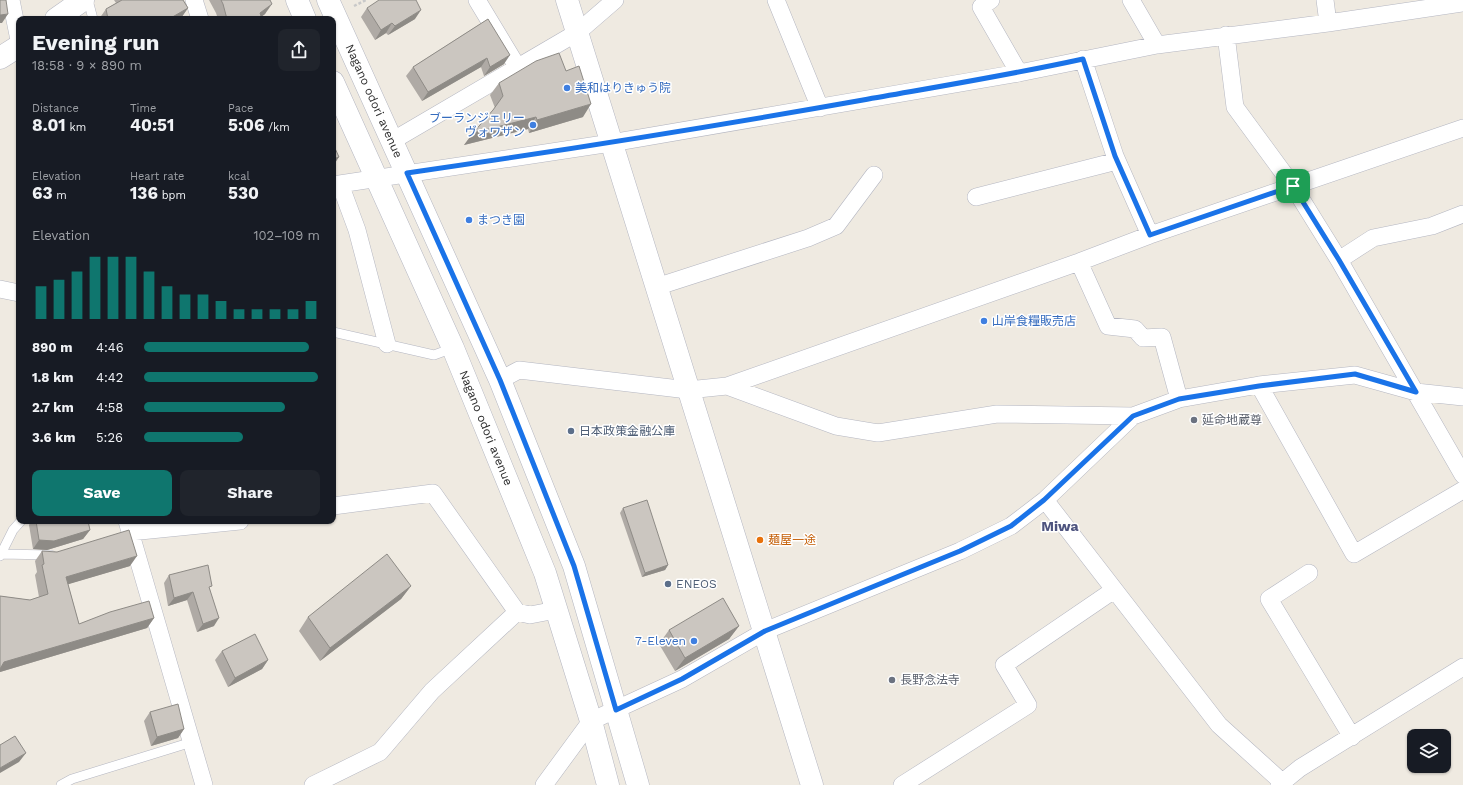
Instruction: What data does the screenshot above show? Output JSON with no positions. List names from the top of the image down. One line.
{"streets":{"street":["Nagano odori avenue"]},"districts":["Miwa"],"places":["美和はりきゅう院","ブーランジェリー ヴォワザン","まつき園","山岸食糧販売店","延命地蔵尊","日本政策金融公庫","麺屋一途","ENEOS","7-Eleven","長野念法寺"],"page":{"heading":["Evening run","18:58 · 9 × 890 m"],"stats":[["Distance","8.01 km"],["Time","40:51"],["Pace","5:06 /km"],["Elevation","63 m"],["Heart rate","136 bpm"],["kcal","530"]],"chart":["Elevation","102–109 m"],"list":[{"name":"890 m","note":"4:46"},{"name":"1.8 km","note":"4:42"},{"name":"2.7 km","note":"4:58"},{"name":"3.6 km","note":"5:26"}],"buttons":["Save","Share"]}}
